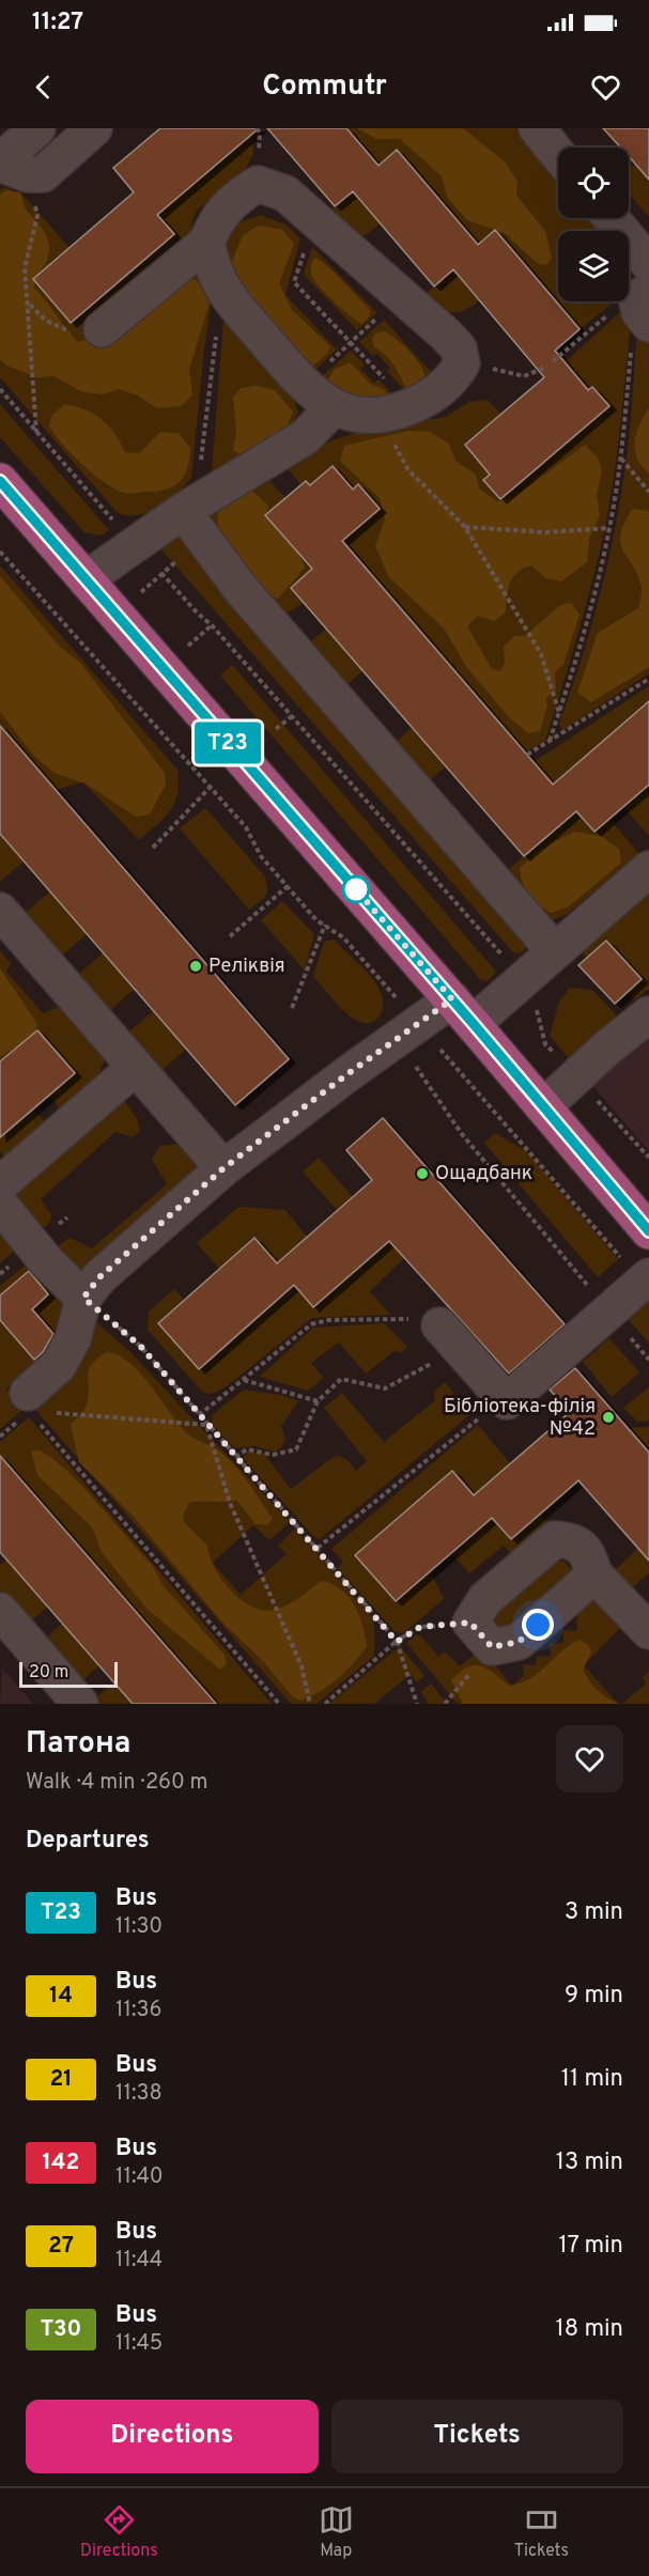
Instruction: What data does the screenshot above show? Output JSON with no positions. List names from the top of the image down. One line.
{"places":["Реліквія","Ощадбанк","Бібліотека-філія №42"],"lines":["bus line Т23"],"scale_bar":"20 m","page":{"status":"11:27","header":"Commutr","on_map":"Т23","scale":"20 m","heading":[["Патона","Walk · 4 min · 260 m"],"Departures"],"list":[{"mark":"Т23","name":"Bus","note":"11:30","value":"3 min"},{"mark":"14","name":"Bus","note":"11:36","value":"9 min"},{"mark":"21","name":"Bus","note":"11:38","value":"11 min"},{"mark":"142","name":"Bus","note":"11:40","value":"13 min"},{"mark":"27","name":"Bus","note":"11:44","value":"17 min"},{"mark":"Т30","name":"Bus","note":"11:45","value":"18 min"}],"buttons":["Directions","Tickets"],"tabs":["Directions","Map","Tickets"]}}
